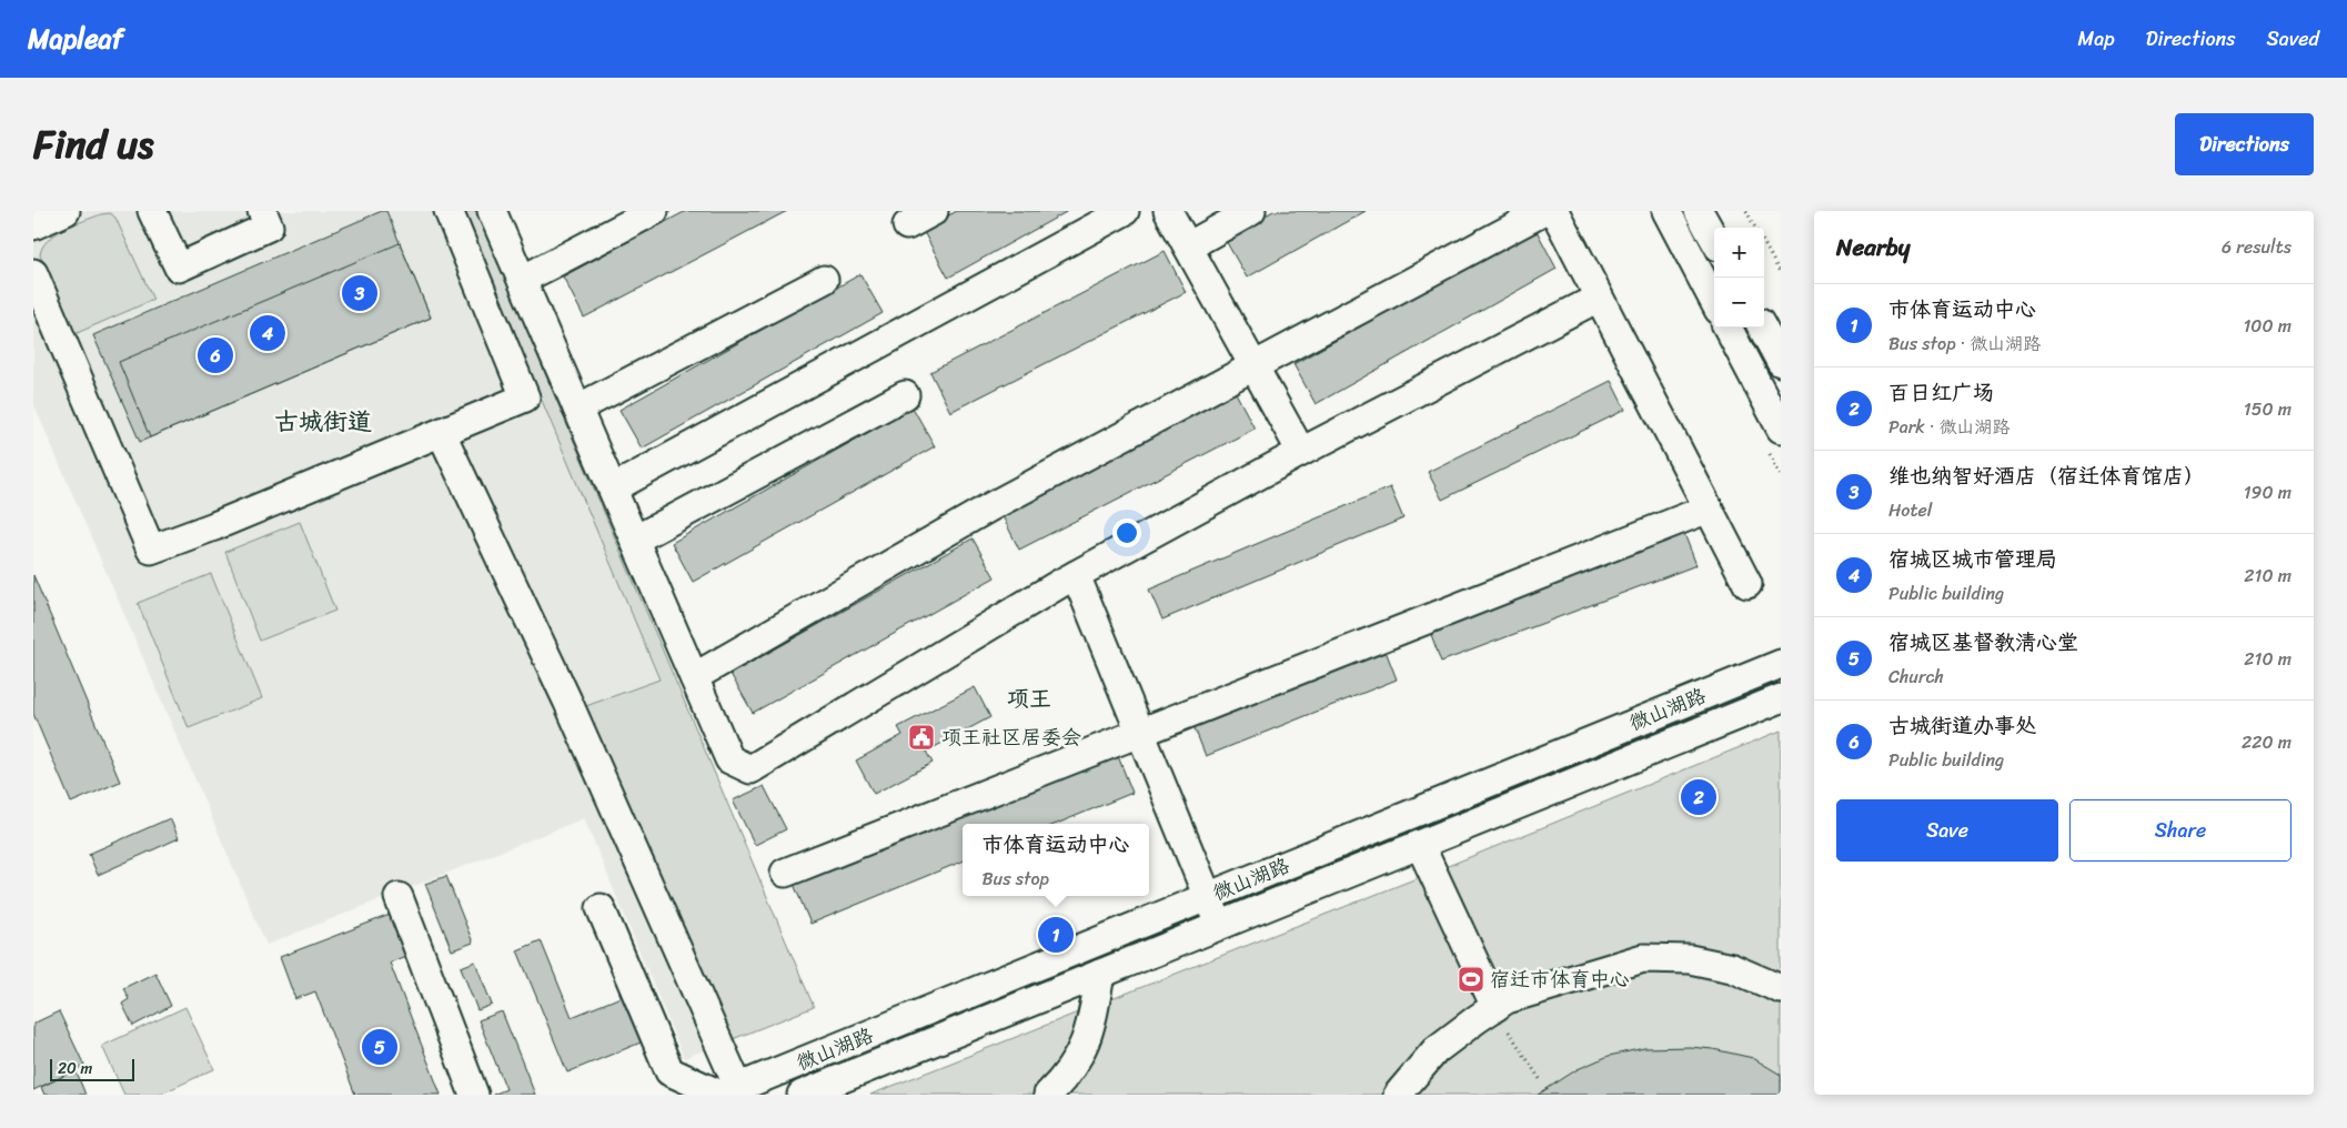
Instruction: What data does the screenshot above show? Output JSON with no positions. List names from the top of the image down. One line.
{"streets":{"street":["微山湖路"]},"districts":["古城街道","项王"],"places":{"public building":["项王社区居委会"],"sports":["宿迁市体育中心"]},"scale_bar":"20 m","page":{"header":"Mapleaf","nav":["Map","Directions","Saved"],"title":"Find us","buttons":["Directions",["Save","Share"]],"heading":["Nearby","6 results"],"map_buttons":["+","−"],"pins":["3","4","6","2","1","5"],"list":[{"mark":"1","name":"市体育运动中心","note":"Bus stop · 微山湖路","value":"100 m"},{"mark":"2","name":"百日红广场","note":"Park · 微山湖路","value":"150 m"},{"mark":"3","name":"维也纳智好酒店（宿迁体育馆店）","note":"Hotel","value":"190 m"},{"mark":"4","name":"宿城区城市管理局","note":"Public building","value":"210 m"},{"mark":"5","name":"宿城区基督教清心堂","note":"Church","value":"210 m"},{"mark":"6","name":"古城街道办事处","note":"Public building","value":"220 m"}],"popup":["市体育运动中心","Bus stop"],"scale":"20 m"}}
